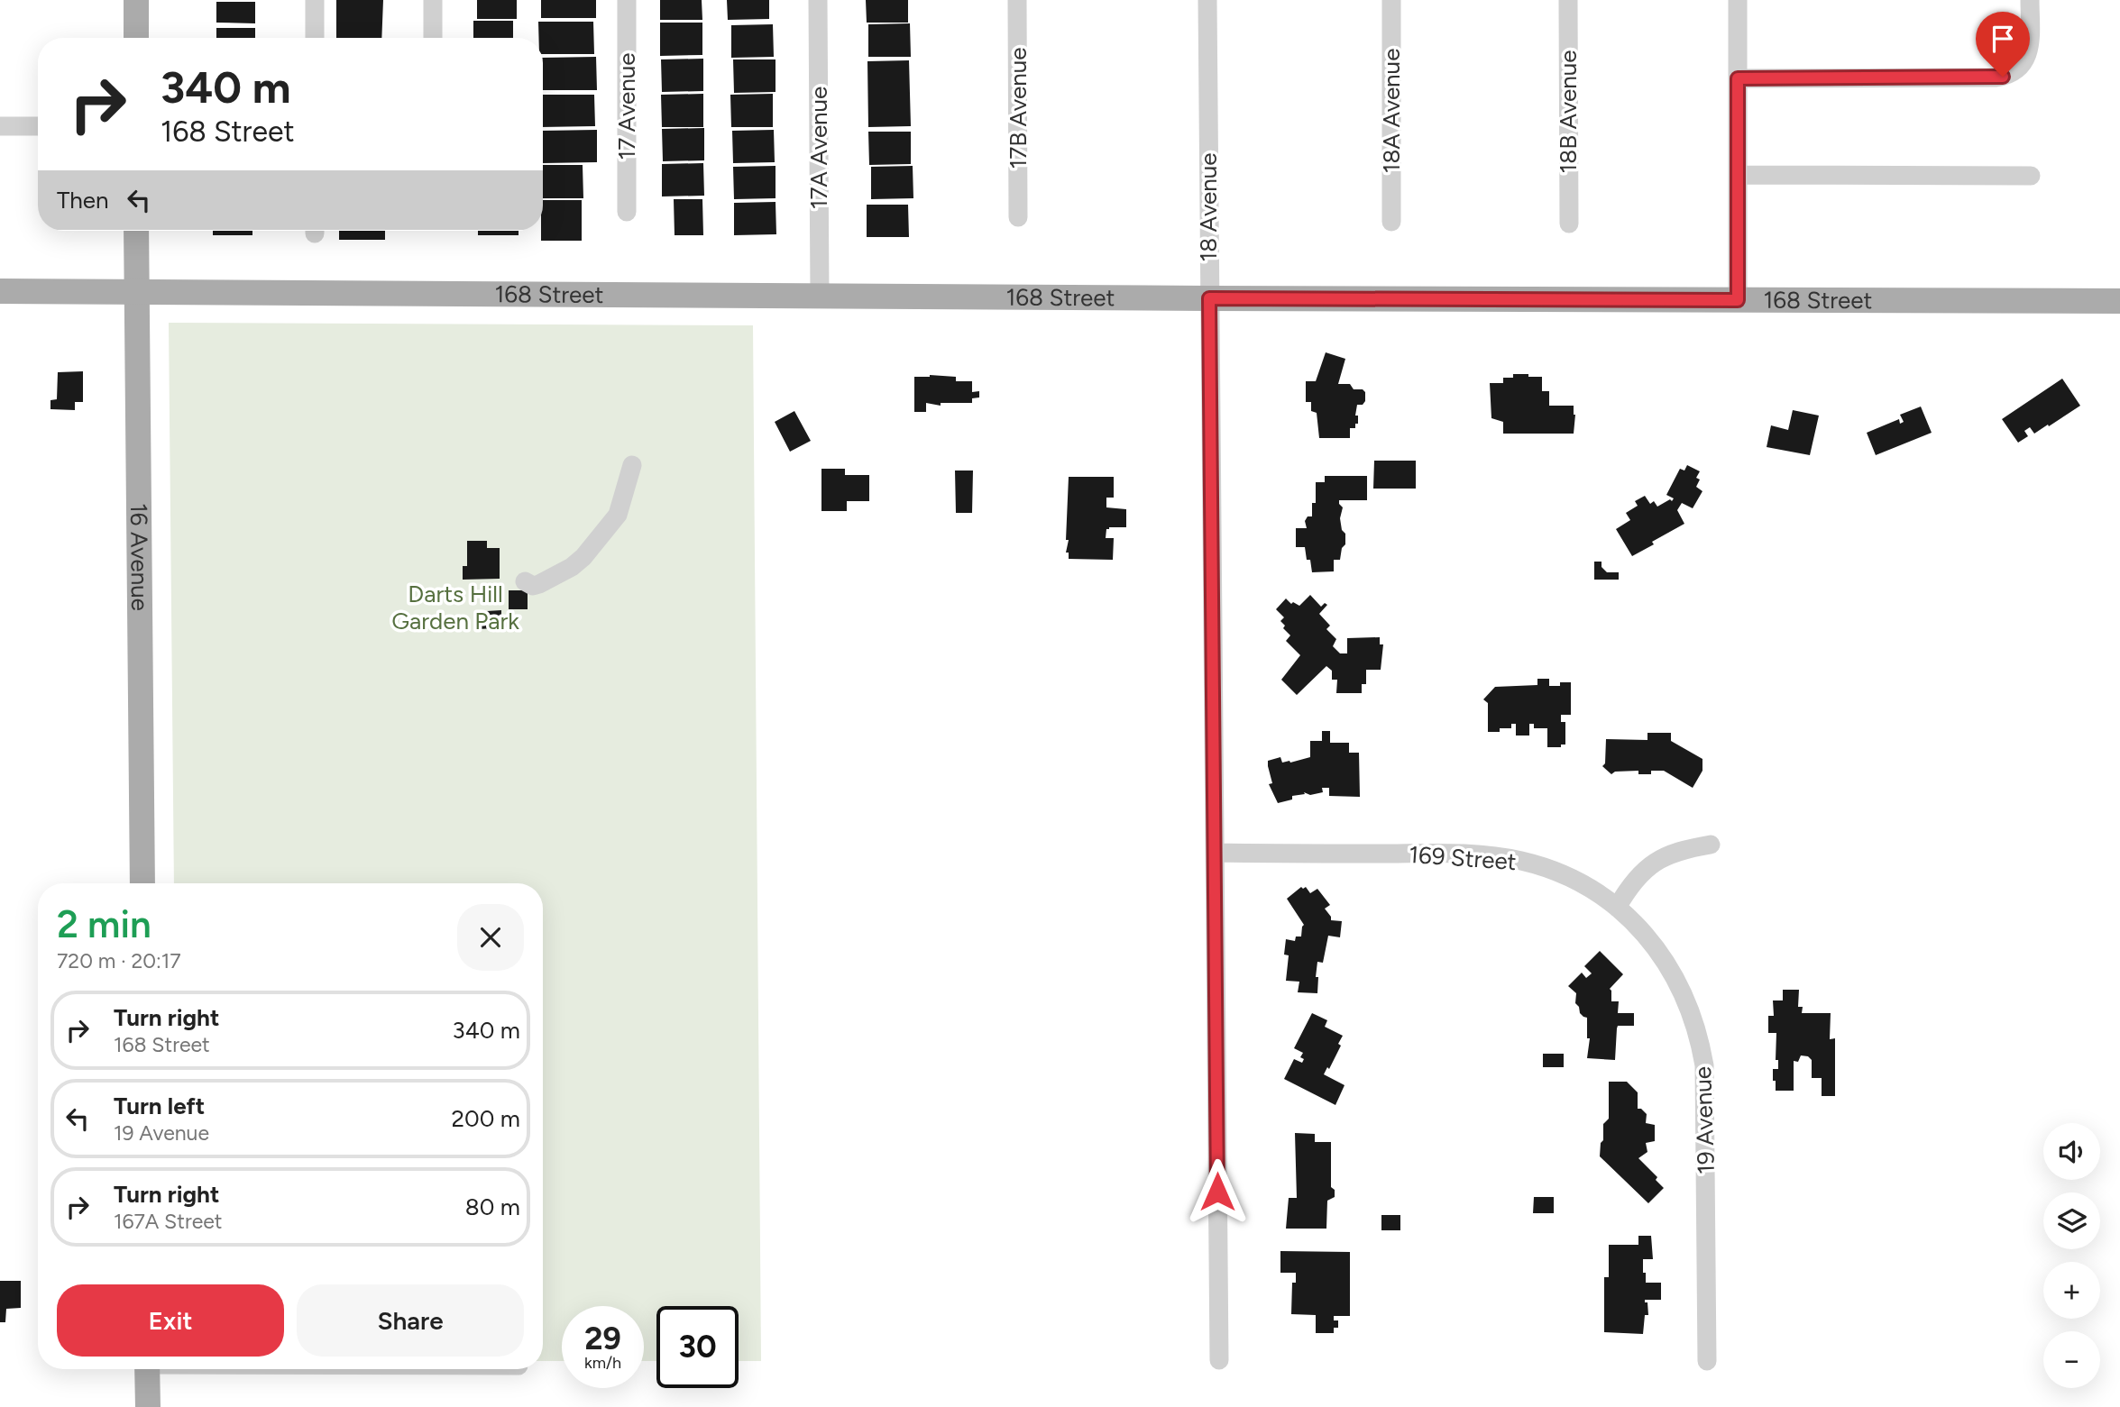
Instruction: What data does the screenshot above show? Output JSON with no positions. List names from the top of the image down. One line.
{"streets":{"main road":["168 Street","16 Avenue"],"street":["17 Avenue","17B Avenue","18A Avenue","18B Avenue","17A Avenue","18 Avenue","169 Street","19 Avenue"]},"crossings":[["17A Avenue","168 Street"],["18 Avenue","168 Street"],["18 Avenue","169 Street"],["168 Street","16 Avenue"],["169 Street","19 Avenue"]],"parks":["Darts Hill Garden Park"],"page":{"turn":["340 m","168 Street"],"then":"Then","heading":["2 min","720 m · 20:17"],"list":[{"name":"Turn right","note":"168 Street","value":"340 m"},{"name":"Turn left","note":"19 Avenue","value":"200 m"},{"name":"Turn right","note":"167A Street","value":"80 m"}],"map_buttons":["+","−"],"buttons":["Exit","Share"],"speed":"29 km/h","limit":"30"}}
